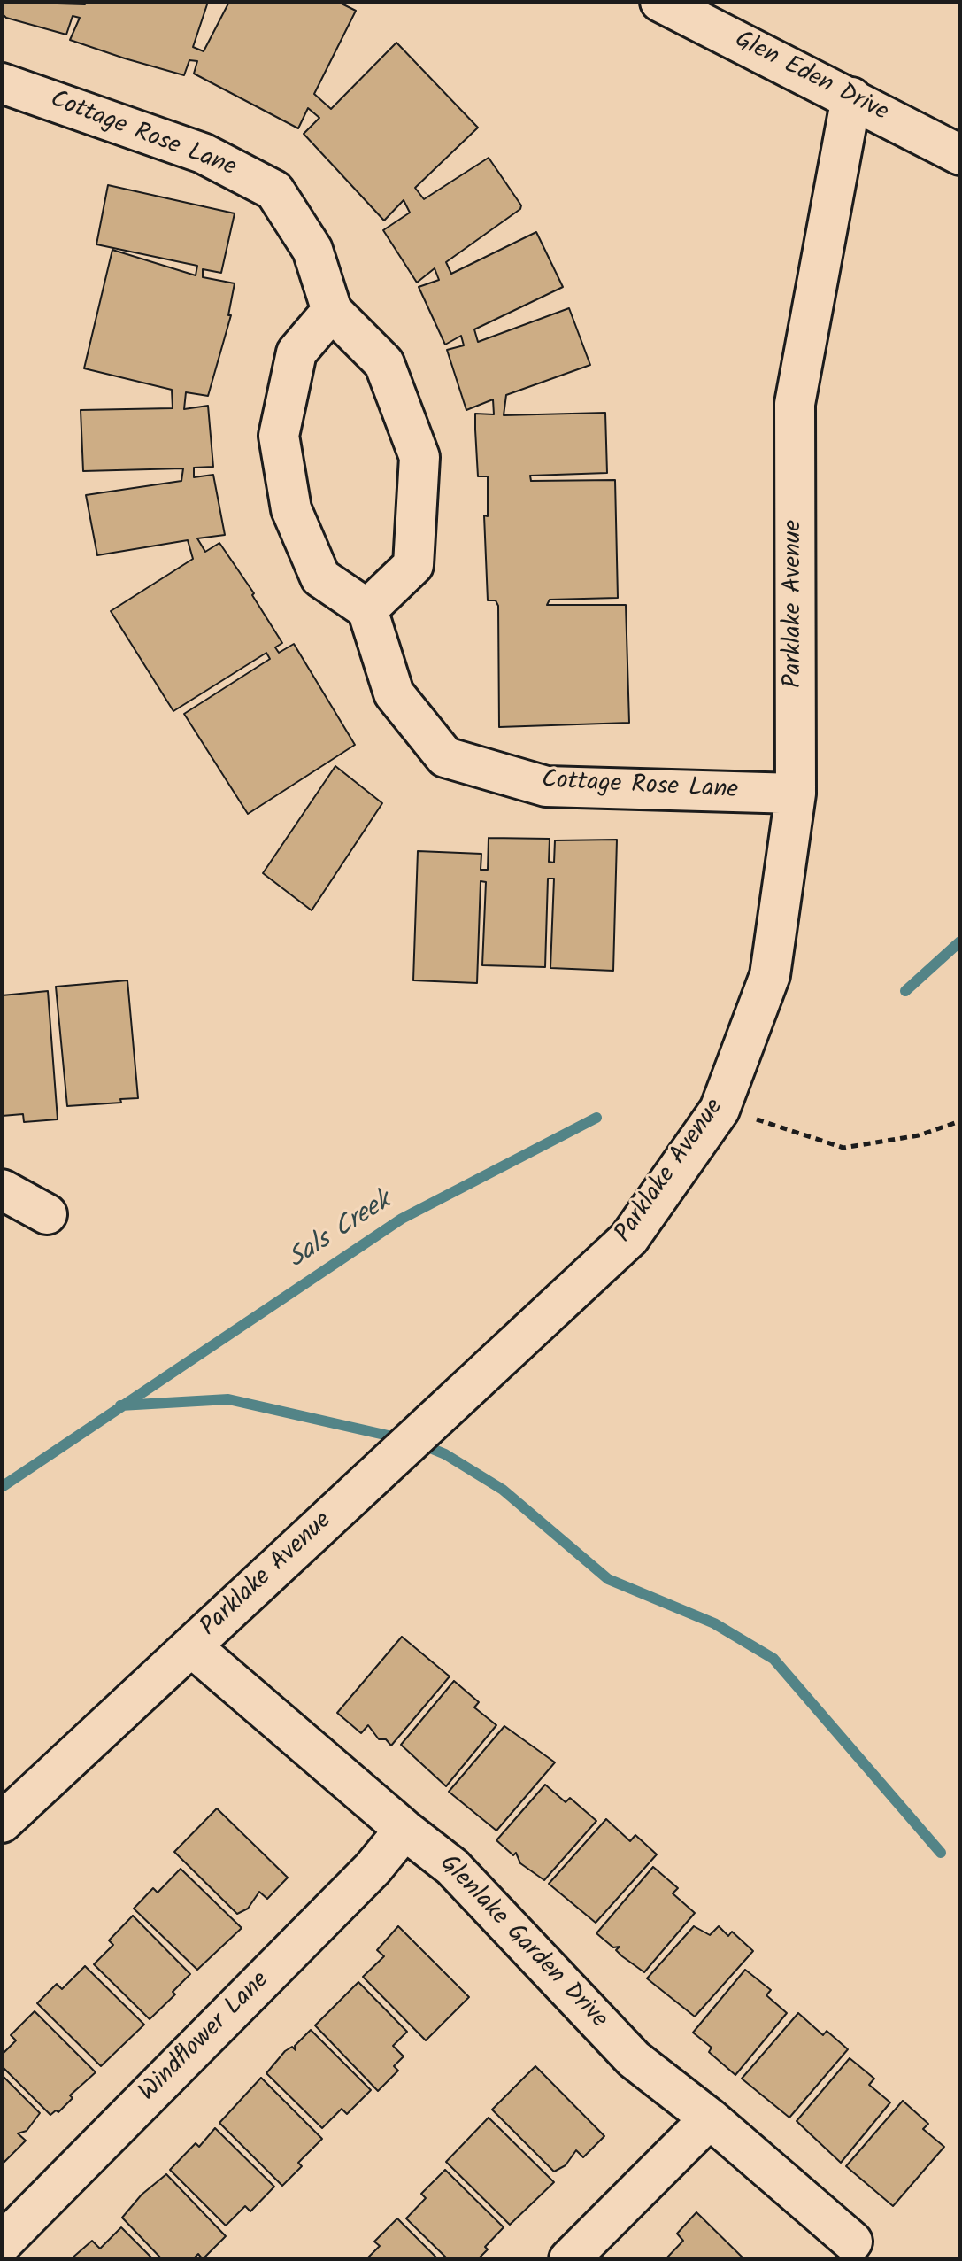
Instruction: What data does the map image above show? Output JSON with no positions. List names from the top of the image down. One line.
{"streets":{"street":["Glen Eden Drive","Cottage Rose Lane","Parklake Avenue","Glenlake Garden Drive","Windflower Lane"]},"crossings":[["Glen Eden Drive","Parklake Avenue"],["Cottage Rose Lane","Parklake Avenue"],["Parklake Avenue","Glenlake Garden Drive"],["Glenlake Garden Drive","Windflower Lane"]],"water":["Sals Creek"]}
